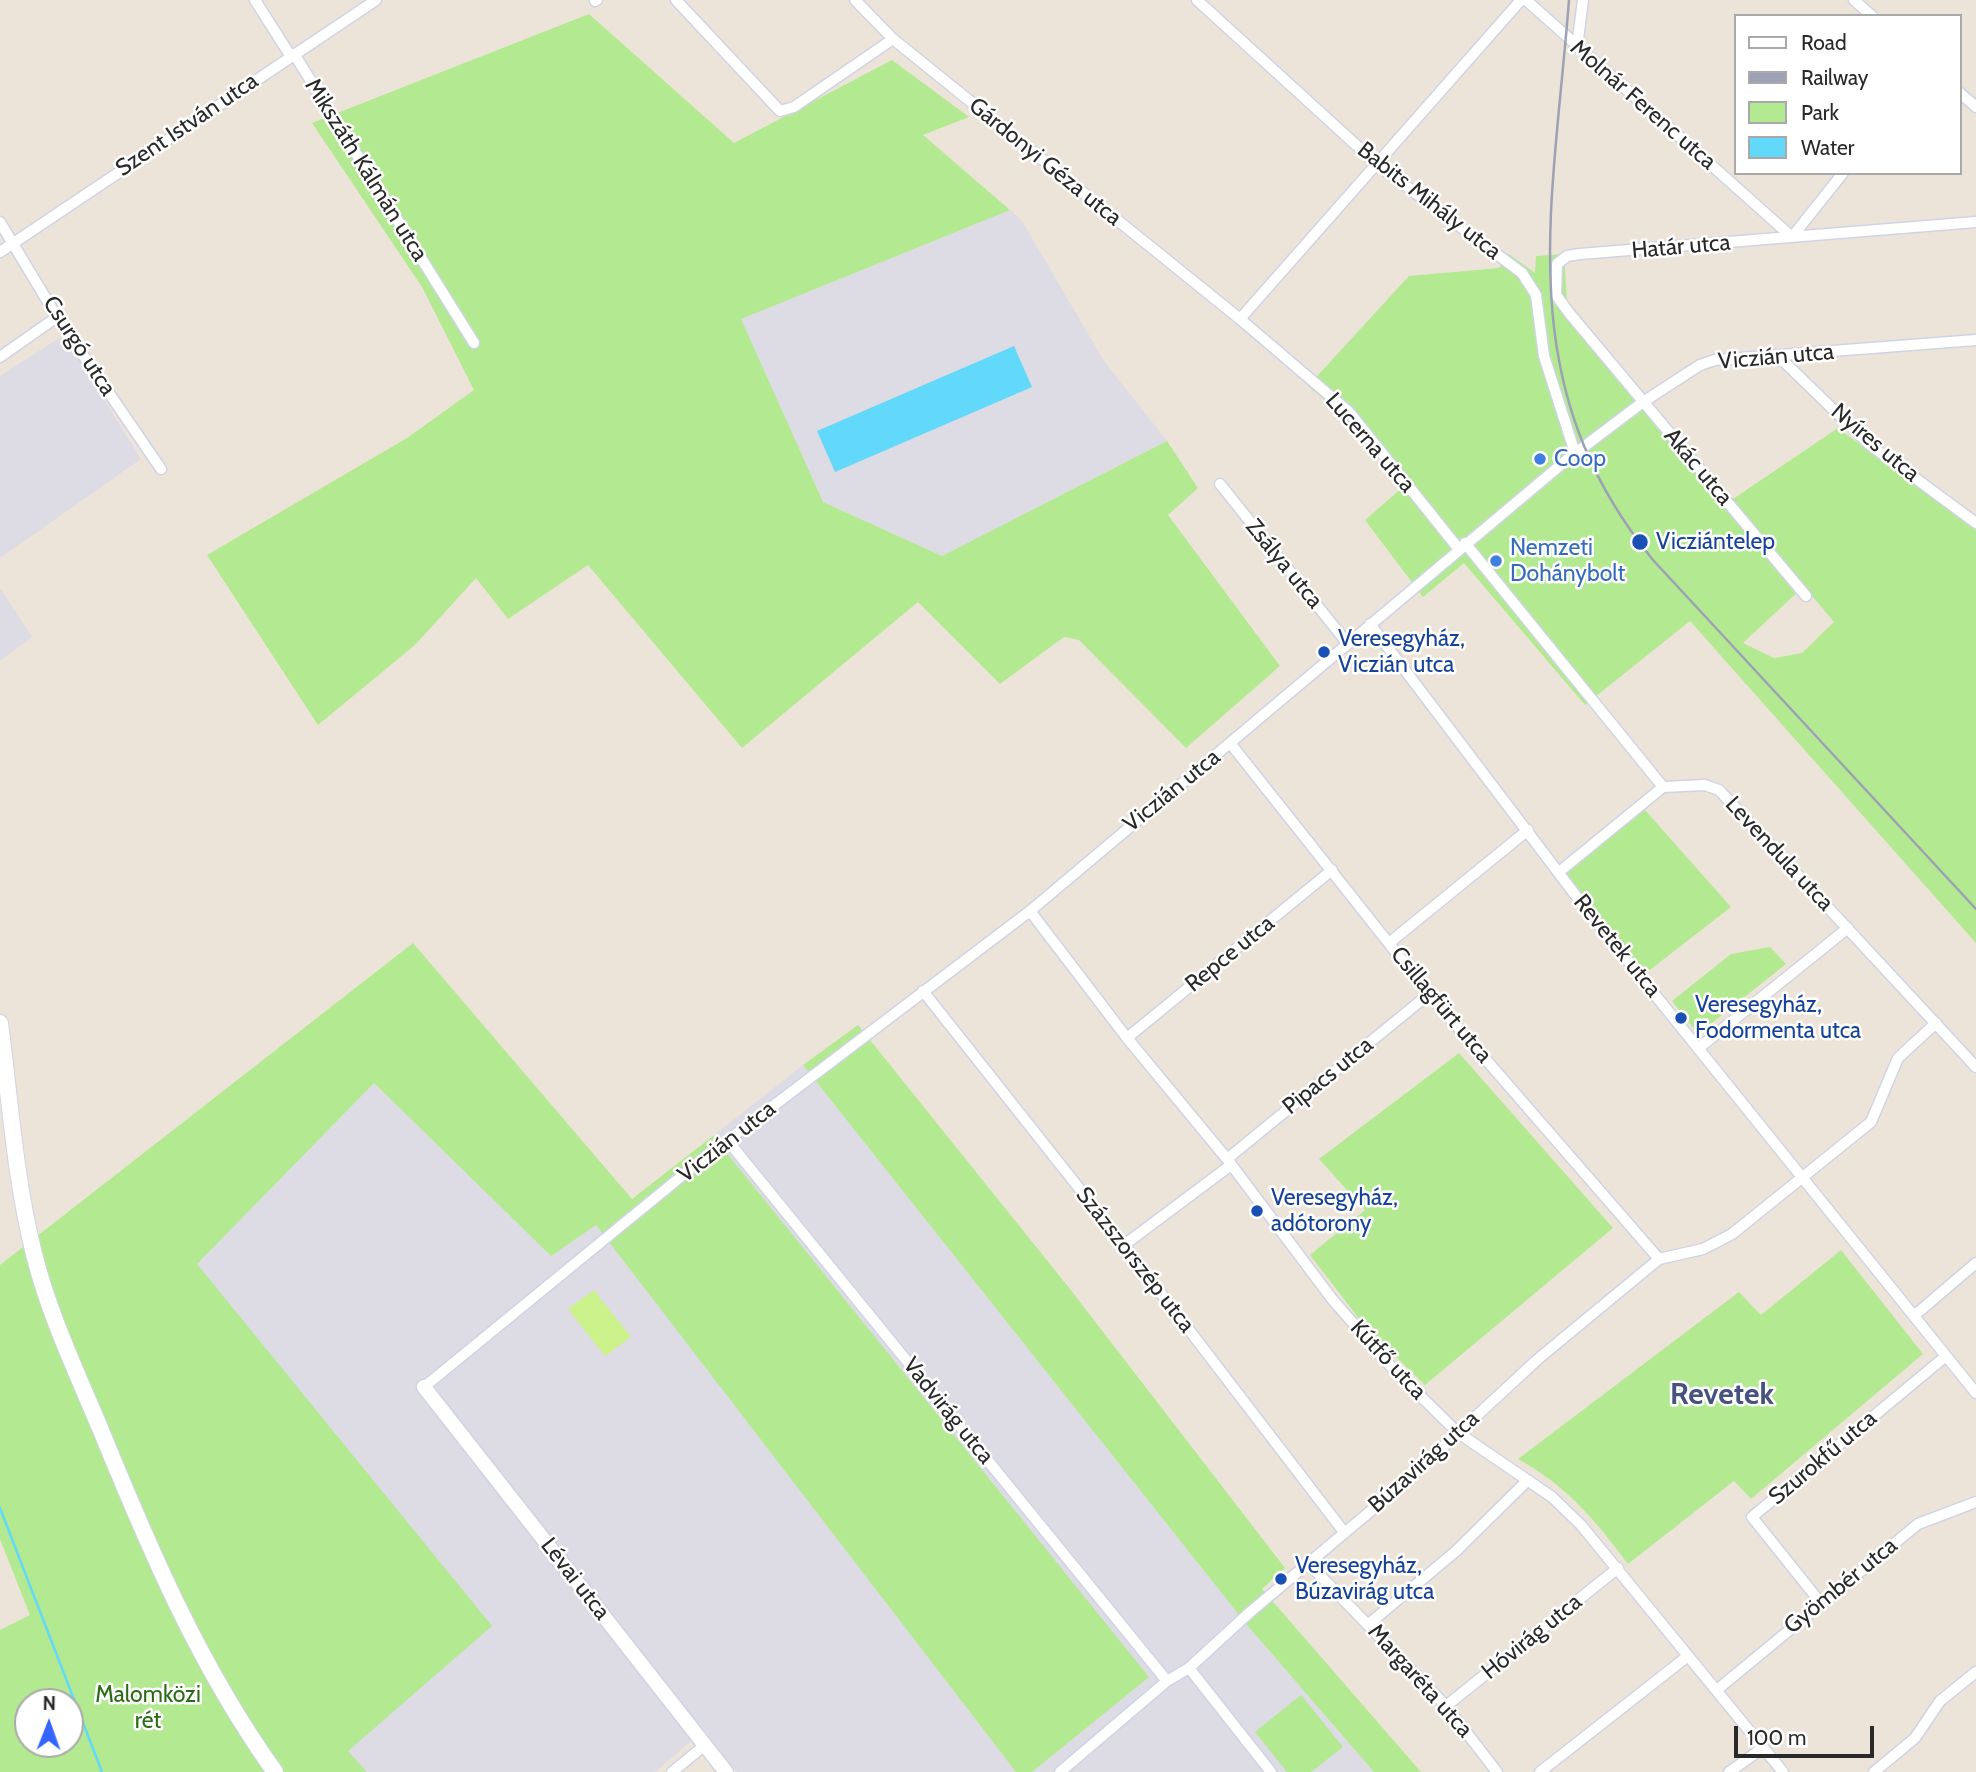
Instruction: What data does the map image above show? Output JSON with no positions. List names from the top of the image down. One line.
{"streets":{"street":["Molnár Ferenc utca","Szent István utca","Gárdonyi Géza utca","Mikszáth Kálmán utca","Babits Mihály utca","Határ utca","Csurgó utca","Viczián utca","Lucerna utca","Nyíres utca","Akác utca","Zsálya utca","Levendula utca","Revetek utca","Repce utca","Csillagfürt utca","Pipacs utca","Százszorszép utca","Kútfő utca","Vadvirág utca","Szurokfű utca","Búzavirág utca","Lévai utca","Gyömbér utca","Hóvirág utca","Margaréta utca"]},"crossings":[["Molnár Ferenc utca","Határ utca"],["Szent István utca","Mikszáth Kálmán utca"],["Szent István utca","Csurgó utca"],["Gárdonyi Géza utca","Lucerna utca"],["Babits Mihály utca","Viczián utca"],["Határ utca","Viczián utca"],["Határ utca","Akác utca"],["Viczián utca","Lucerna utca"],["Viczián utca","Nyíres utca"],["Viczián utca","Akác utca"],["Viczián utca","Zsálya utca"],["Viczián utca","Revetek utca"],["Viczián utca","Csillagfürt utca"],["Viczián utca","Százszorszép utca"],["Viczián utca","Kútfő utca"],["Viczián utca","Vadvirág utca"],["Viczián utca","Lévai utca"],["Levendula utca","Búzavirág utca"],["Revetek utca","Szurokfű utca"],["Revetek utca","Búzavirág utca"],["Repce utca","Csillagfürt utca"],["Repce utca","Kútfő utca"],["Csillagfürt utca","Pipacs utca"],["Csillagfürt utca","Búzavirág utca"],["Pipacs utca","Százszorszép utca"],["Pipacs utca","Kútfő utca"],["Százszorszép utca","Búzavirág utca"],["Kútfő utca","Búzavirág utca"],["Kútfő utca","Gyömbér utca"],["Kútfő utca","Hóvirág utca"],["Vadvirág utca","Búzavirág utca"],["Szurokfű utca","Gyömbér utca"],["Búzavirág utca","Margaréta utca"],["Hóvirág utca","Margaréta utca"]],"districts":["Revetek"],"parks":["Malomközi rét"],"places":["Coop","Vicziántelep","Nemzeti Dohánybolt","Veresegyház, Viczián utca","Veresegyház, Fodormenta utca","Veresegyház, adótorony","Veresegyház, Búzavirág utca"],"legend":["Road","Railway","Park","Water"],"scale_bar":"100 m","north":"top"}
